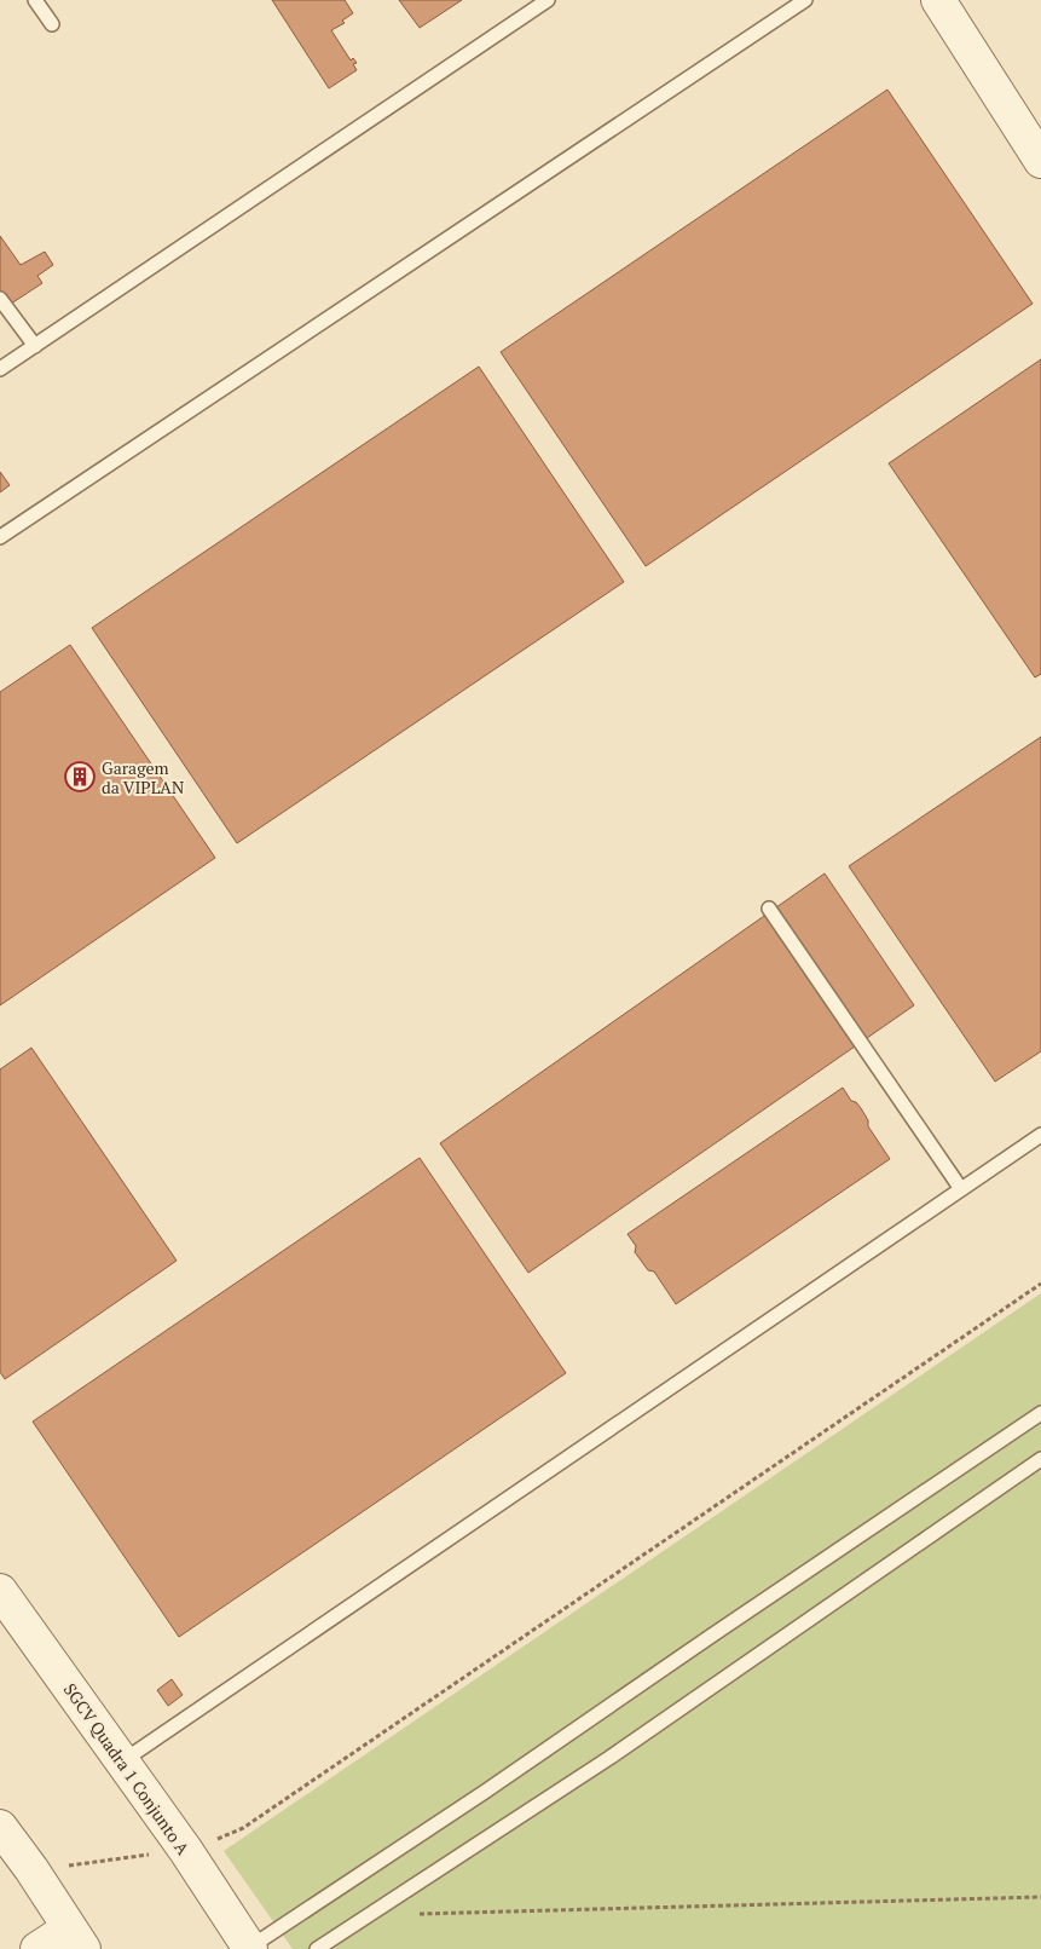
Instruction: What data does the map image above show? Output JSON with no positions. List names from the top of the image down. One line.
{"streets":{"street":["SGCV Quadra 1 Conjunto A"]},"places":{"building":["Garagem da VIPLAN"]}}
